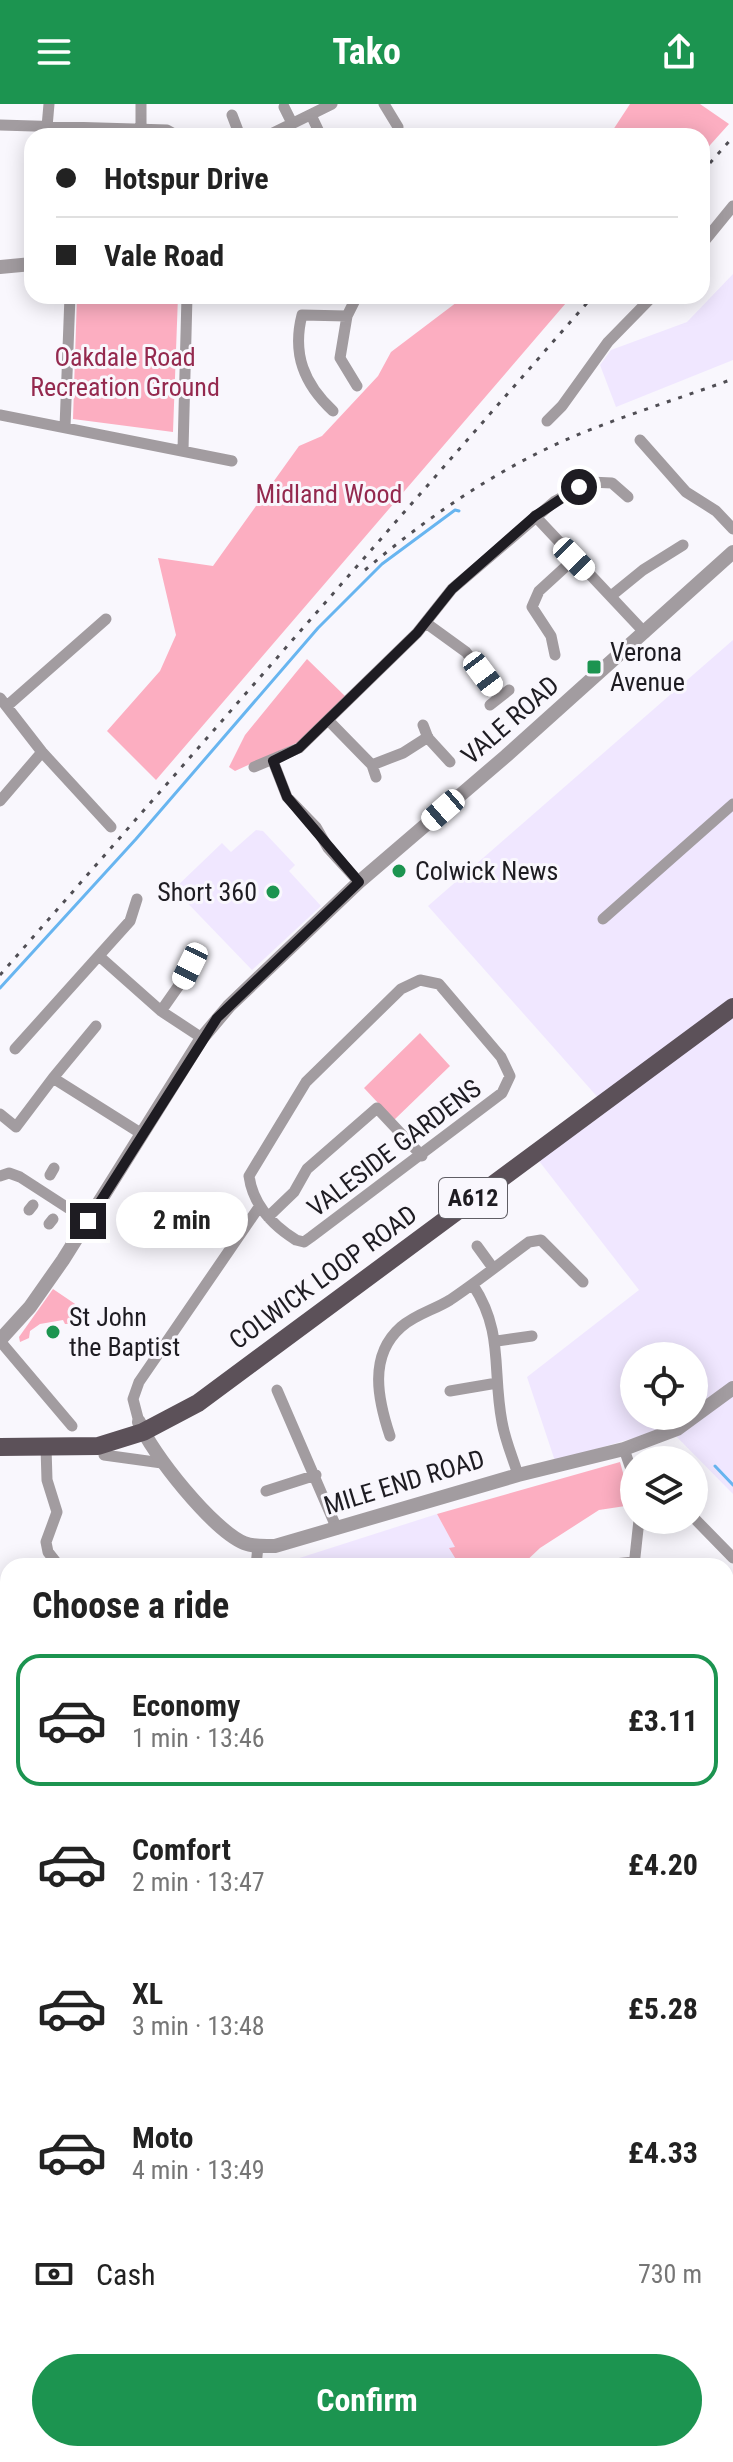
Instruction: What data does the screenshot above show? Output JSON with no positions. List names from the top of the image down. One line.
{"streets":{"main road":["A612","COLWICK LOOP ROAD"],"street":["VALE ROAD","VALESIDE GARDENS","MILE END ROAD"]},"crossings":[["A612","COLWICK LOOP ROAD"]],"parks":["Oakdale Road Recreation Ground","Midland Wood"],"places":{"transit":["Verona Avenue"],"other":["Colwick News","Short 360","St John the Baptist"]},"page":{"header":"Tako","banner":["Hotspur Drive","Vale Road"],"bubble":"2 min","heading":"Choose a ride","list":[{"name":"Economy","note":"1 min · 13:46","value":"£3.11"},{"name":"Comfort","note":"2 min · 13:47","value":"£4.20"},{"name":"XL","note":"3 min · 13:48","value":"£5.28"},{"name":"Moto","note":"4 min · 13:49","value":"£4.33"}],"pay":["Cash","730 m"],"buttons":"Confirm"}}
